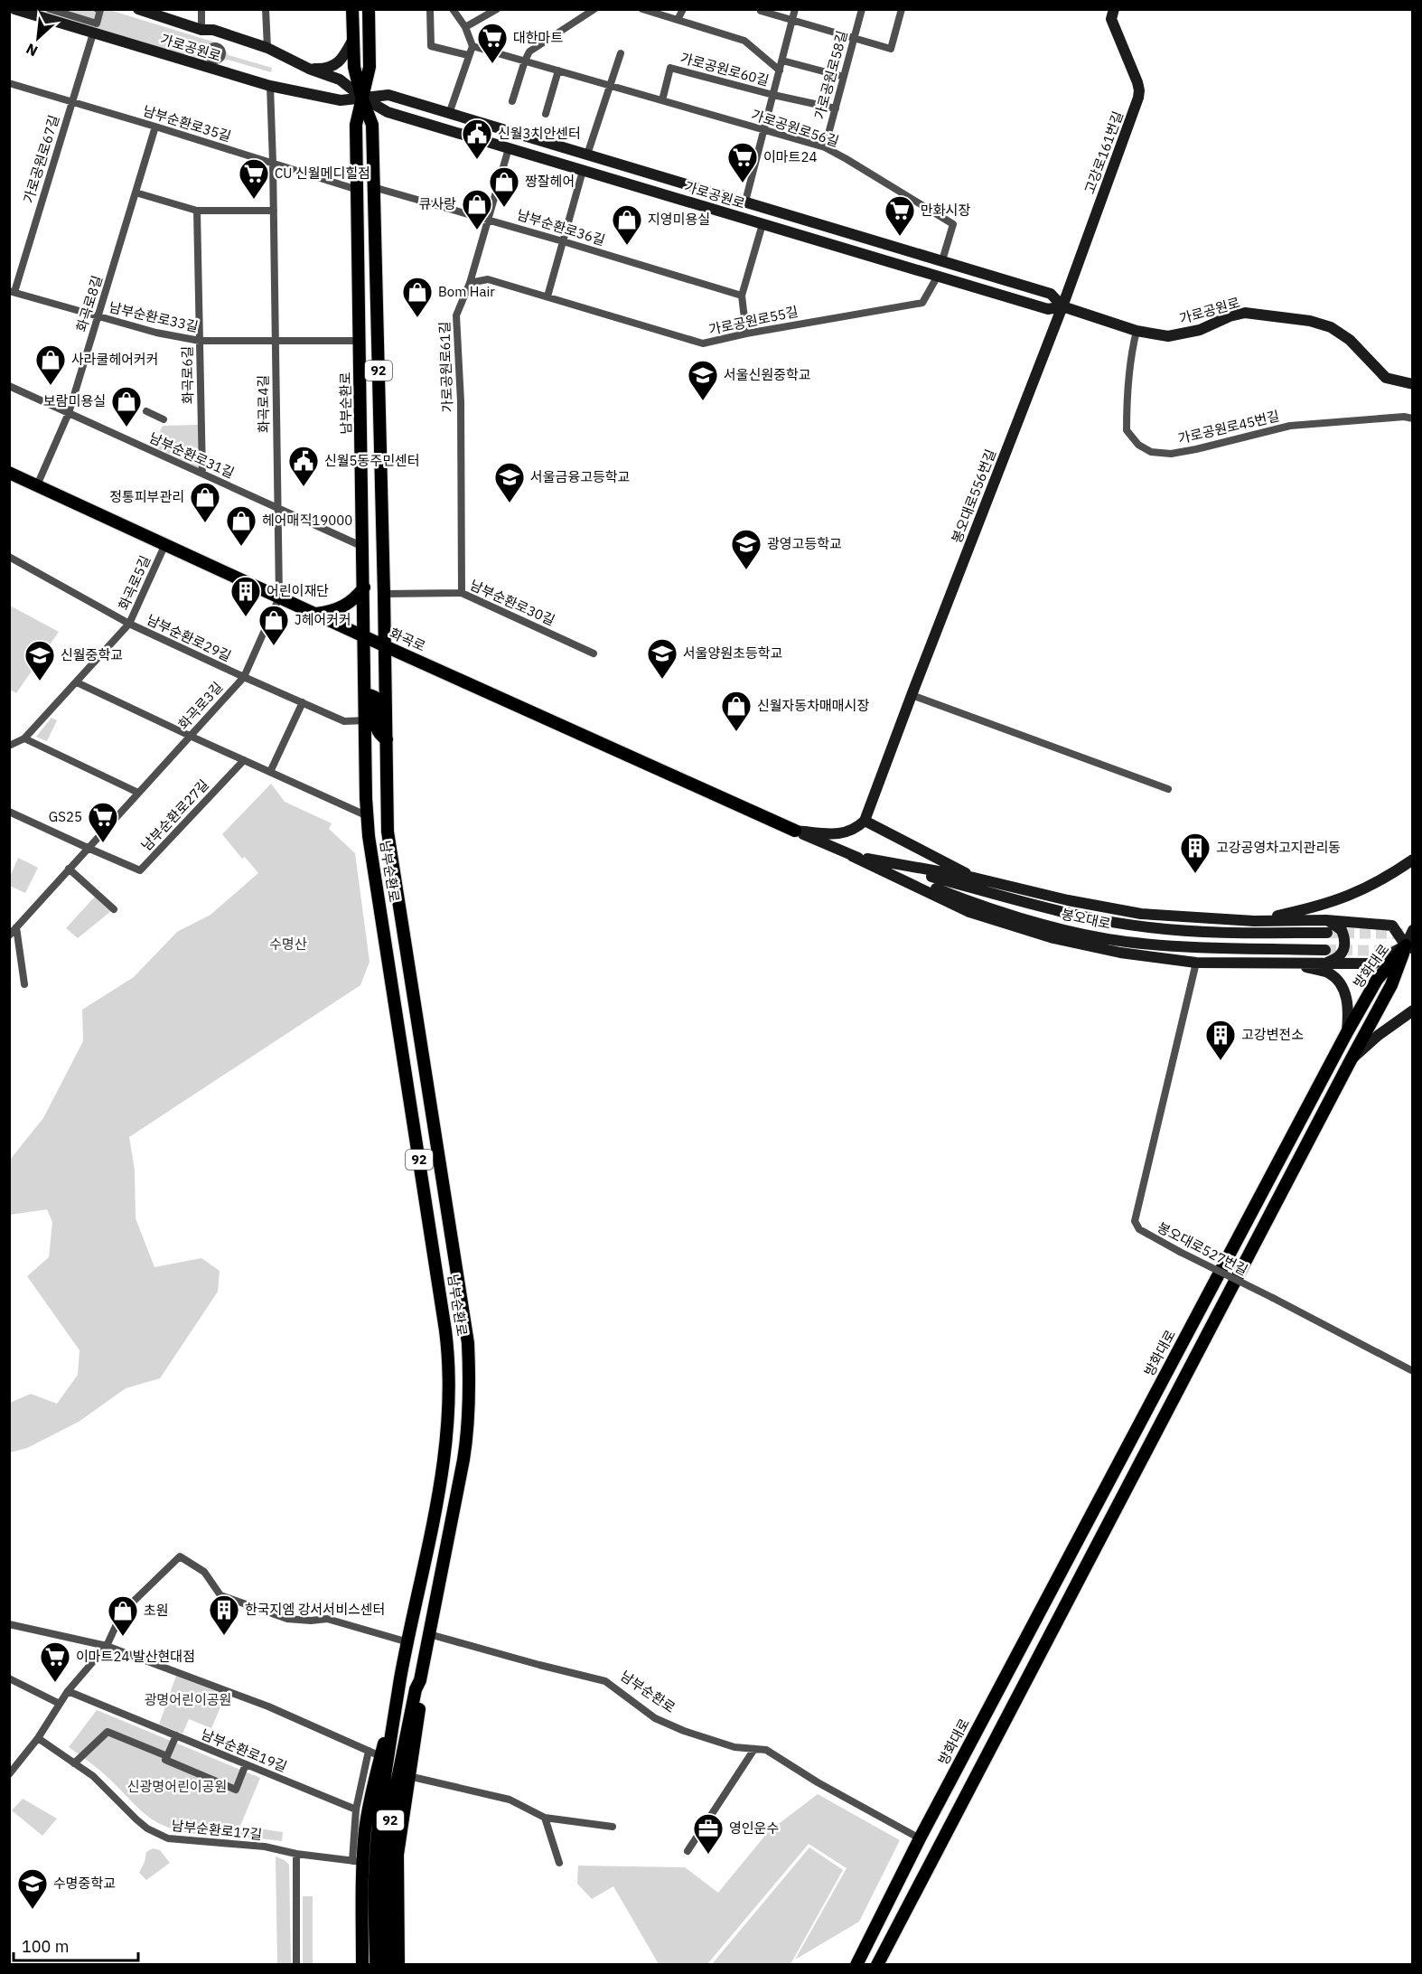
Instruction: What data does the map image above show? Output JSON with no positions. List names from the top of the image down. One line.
{"streets":{"main road":["92","남부순환로","화곡로","방화대로"],"street":["가로공원로","가로공원로60길","가로공원로58길","남부순환로35길","가로공원로56길","고강로161번길","가로공원로67길","남부순환로36길","화곡로8길","남부순환로33길","가로공원로55길","가로공원로61길","화곡로6길","화곡로4길","가로공원로45번길","남부순환로31길","봉오대로556번길","화곡로5길","남부순환로30길","남부순환로29길","화곡로3길","남부순환로27길","봉오대로","봉오대로527번길","남부순환로19길","남부순환로17길"]},"crossings":[["가로공원로","가로공원로60길"],["가로공원로","가로공원로56길"],["가로공원로","고강로161번길"],["가로공원로","가로공원로67길"],["가로공원로","가로공원로55길"],["가로공원로","가로공원로61길"],["가로공원로","남부순환로"],["가로공원로","화곡로4길"],["가로공원로","가로공원로45번길"],["가로공원로","봉오대로556번길"],["가로공원로60길","가로공원로58길"],["가로공원로60길","가로공원로56길"],["가로공원로58길","가로공원로56길"],["남부순환로35길","가로공원로67길"],["남부순환로35길","화곡로8길"],["남부순환로35길","남부순환로"],["남부순환로35길","화곡로4길"],["고강로161번길","봉오대로556번길"],["가로공원로67길","남부순환로33길"],["남부순환로36길","가로공원로61길"],["남부순환로36길","남부순환로"],["화곡로8길","남부순환로33길"],["화곡로8길","남부순환로31길"],["화곡로8길","화곡로"],["남부순환로33길","화곡로6길"],["남부순환로33길","남부순환로"],["남부순환로33길","화곡로4길"],["가로공원로55길","가로공원로61길"],["가로공원로61길","남부순환로30길"],["화곡로6길","남부순환로31길"],["남부순환로","남부순환로31길"],["남부순환로","남부순환로30길"],["남부순환로","남부순환로29길"],["남부순환로","화곡로"],["남부순환로","방화대로"],["남부순환로","남부순환로19길"],["남부순환로","남부순환로17길"],["화곡로4길","남부순환로31길"],["화곡로4길","화곡로"],["화곡로4길","화곡로3길"],["화곡로5길","남부순환로29길"],["화곡로5길","화곡로"],["남부순환로29길","화곡로3길"],["화곡로","화곡로3길"],["화곡로","봉오대로"],["화곡로3길","남부순환로27길"]],"parks":["수명산","광명어린이공원","신광명어린이공원"],"places":{"supermarket":["대한마트","이마트24","CU 신월메디힐점","만화시장","GS25","이마트24 발산현대점"],"public building":["신월3치안센터","신월5동주민센터"],"shop":["짱잘헤어","큐사랑","지영미용실","Bom Hair","사라쿨헤어커커","보람미용실","정통피부관리","헤어매직19000","J헤어커커","신월자동차매매시장","초원"],"school or university":["서울신원중학교","서울금융고등학교","광영고등학교","서울양원초등학교","신월중학교","수명중학교"],"building":["어린이재단","고강공영차고지관리동","고강변전소","한국지엠 강서서비스센터"],"office":["영인운수"]},"scale_bar":"100 m","north":"bottom left"}
